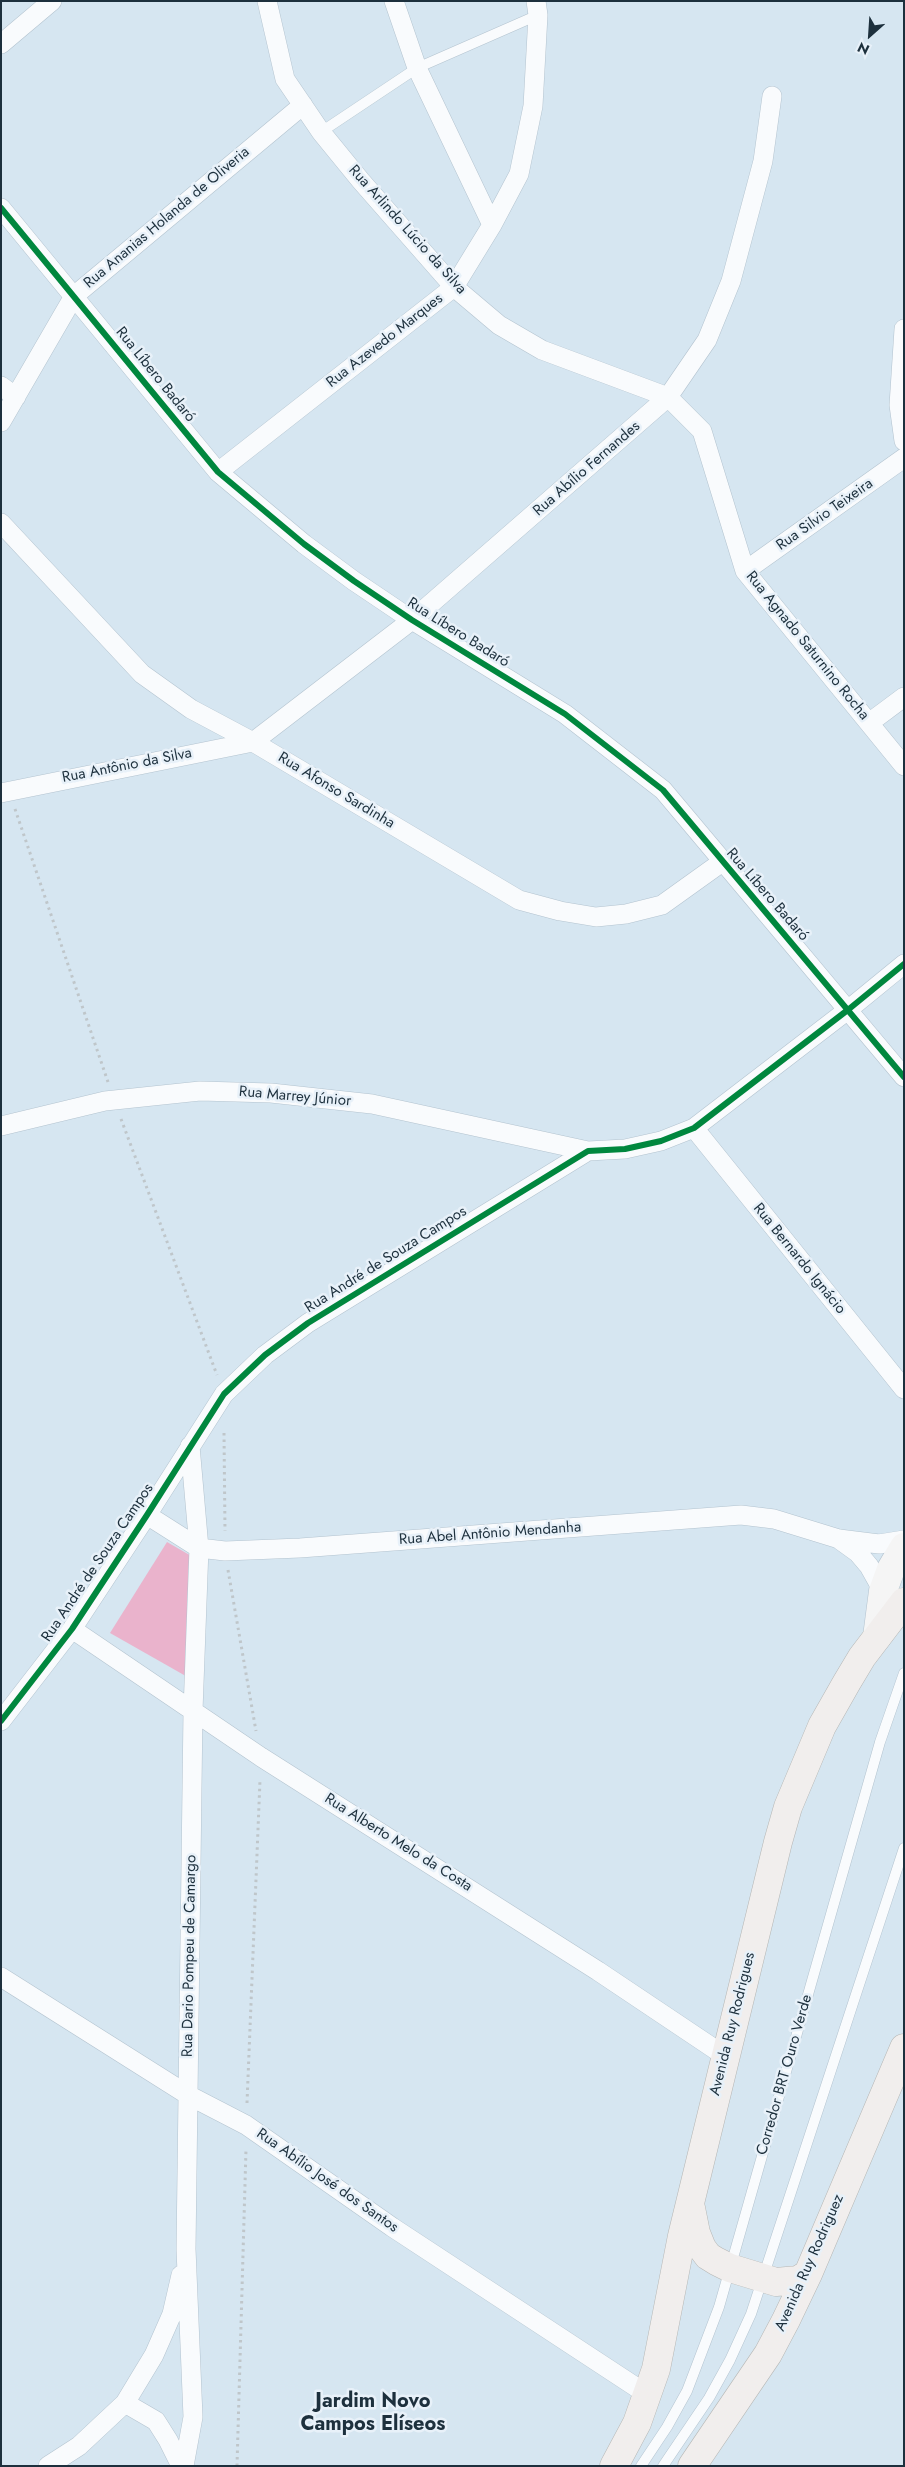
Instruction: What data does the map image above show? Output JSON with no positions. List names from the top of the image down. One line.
{"streets":{"main road":["Avenida Ruy Rodrigues","Avenida Ruy Rodriguez"],"street":["Rua Ananias Holanda de Oliveria","Rua Arlindo Lúcio da Silva","Rua Azevedo Marques","Rua Líbero Badaró","Rua Abílio Fernandes","Rua Silvio Teixeira","Rua Agnado Saturnino Rocha","Rua Antônio da Silva","Rua Afonso Sardinha","Rua Marrey Júnior","Rua Bernardo Ignácio","Rua André de Souza Campos","Rua Abel Antônio Mendanha","Rua Alberto Melo da Costa","Rua Dario Pompeu de Camargo","Rua Abílio José dos Santos"],"lane":["Corredor BRT Ouro Verde"]},"crossings":[["Rua Ananias Holanda de Oliveria","Rua Arlindo Lúcio da Silva"],["Rua Ananias Holanda de Oliveria","Rua Líbero Badaró"],["Rua Arlindo Lúcio da Silva","Rua Azevedo Marques"],["Rua Arlindo Lúcio da Silva","Rua Abílio Fernandes"],["Rua Arlindo Lúcio da Silva","Rua Agnado Saturnino Rocha"],["Rua Azevedo Marques","Rua Líbero Badaró"],["Rua Líbero Badaró","Rua Abílio Fernandes"],["Rua Líbero Badaró","Rua Afonso Sardinha"],["Rua Líbero Badaró","Rua André de Souza Campos"],["Rua Abílio Fernandes","Rua Antônio da Silva"],["Rua Abílio Fernandes","Rua Afonso Sardinha"],["Rua Silvio Teixeira","Rua Agnado Saturnino Rocha"],["Rua Antônio da Silva","Rua Afonso Sardinha"],["Rua Marrey Júnior","Rua André de Souza Campos"],["Rua Bernardo Ignácio","Rua André de Souza Campos"],["Rua André de Souza Campos","Rua Abel Antônio Mendanha"],["Rua André de Souza Campos","Rua Alberto Melo da Costa"],["Rua André de Souza Campos","Rua Dario Pompeu de Camargo"],["Rua Abel Antônio Mendanha","Rua Dario Pompeu de Camargo"],["Rua Abel Antônio Mendanha","Avenida Ruy Rodrigues"],["Rua Alberto Melo da Costa","Rua Dario Pompeu de Camargo"],["Rua Alberto Melo da Costa","Avenida Ruy Rodrigues"],["Rua Dario Pompeu de Camargo","Rua Abílio José dos Santos"],["Avenida Ruy Rodrigues","Rua Abílio José dos Santos"]],"districts":["Jardim Novo Campos Elíseos"],"north":"bottom left"}
